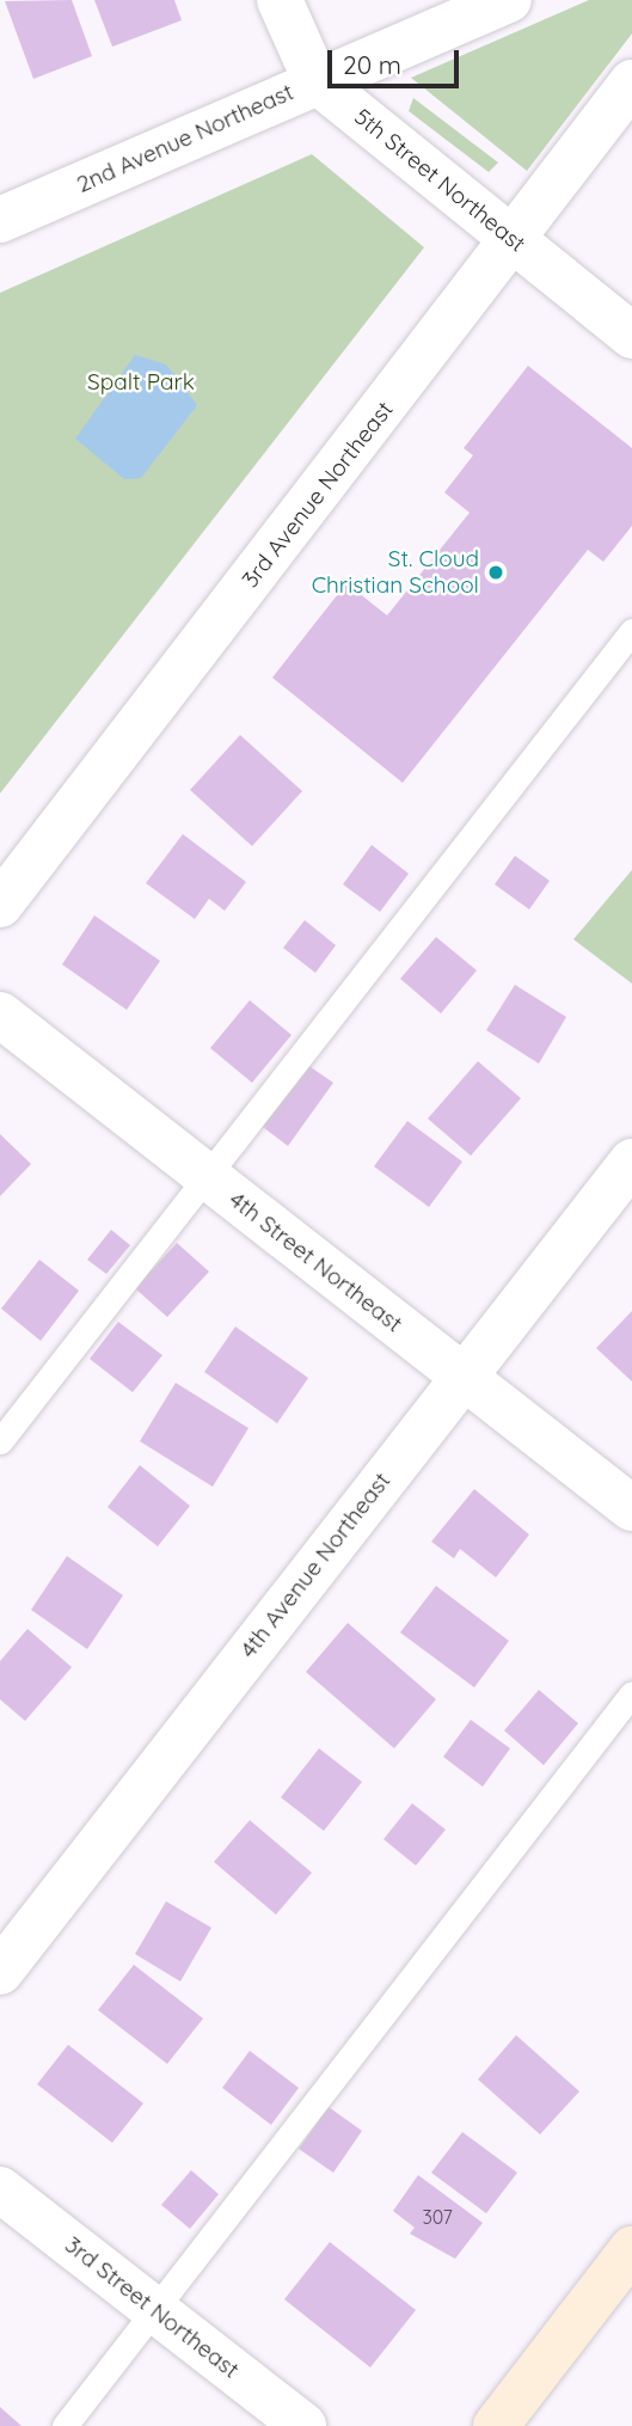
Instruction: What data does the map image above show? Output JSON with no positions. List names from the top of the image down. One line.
{"streets":{"street":["2nd Avenue Northeast","5th Street Northeast","3rd Avenue Northeast","4th Street Northeast","4th Avenue Northeast","3rd Street Northeast"]},"crossings":[["2nd Avenue Northeast","5th Street Northeast"],["5th Street Northeast","3rd Avenue Northeast"],["4th Street Northeast","4th Avenue Northeast"]],"parks":["Spalt Park"],"places":["St. Cloud Christian School"],"house_numbers":["307"],"scale_bar":"20 m"}
